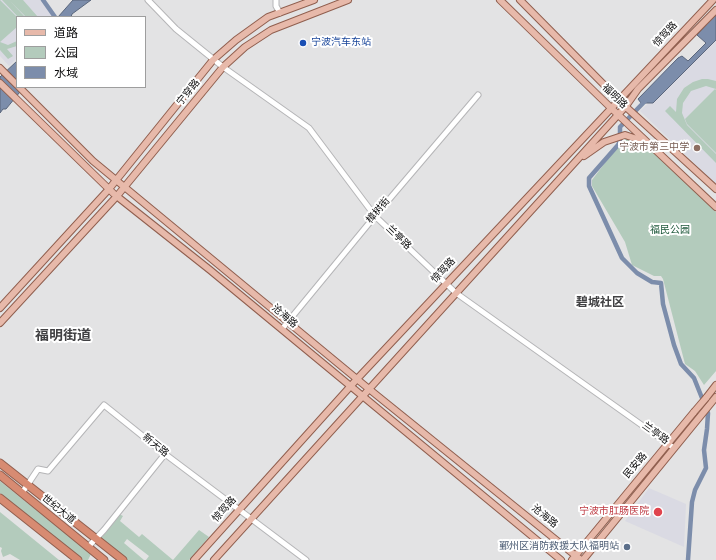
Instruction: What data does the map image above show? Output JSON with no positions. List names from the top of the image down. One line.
{"streets":{"highway":["世纪大道"],"main road":["惊驾路","宁穿路","福明路","沧海路","民安路"],"street":["樟树街","兰亭路","新天路"]},"crossings":[["惊驾路","福明路"],["惊驾路","兰亭路"],["惊驾路","沧海路"],["惊驾路","新天路"],["宁穿路","兰亭路"],["宁穿路","沧海路"],["樟树街","兰亭路"],["樟树街","沧海路"],["兰亭路","民安路"],["沧海路","民安路"],["新天路","世纪大道"]],"districts":["碧城社区","福明街道"],"parks":["福民公园"],"places":["宁波汽车东站","宁波市第三中学","宁波市肛肠医院","鄞州区消防救援大队福明站"],"legend":["道路","公园","水域"]}
